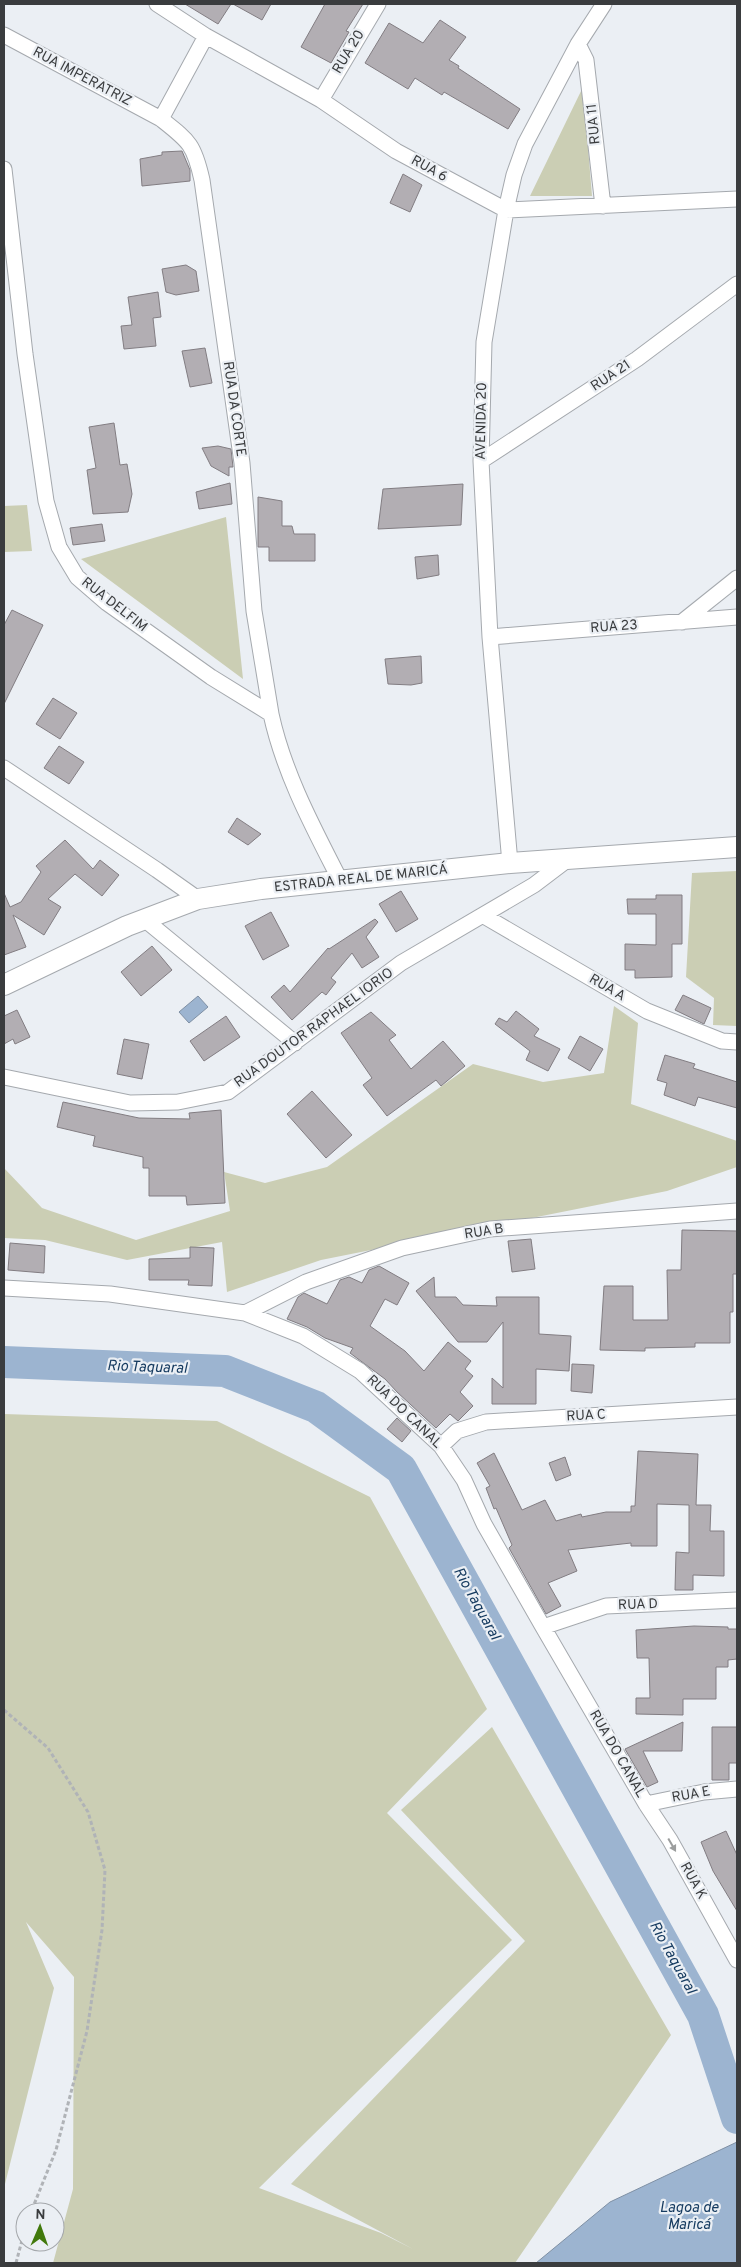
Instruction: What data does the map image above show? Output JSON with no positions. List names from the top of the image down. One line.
{"streets":{"main road":["ESTRADA REAL DE MARICÁ"],"street":["RUA 20","RUA IMPERATRIZ","RUA 11","RUA 6","RUA 21","RUA DA CORTE","AVENIDA 20","RUA DELFIM","RUA 23","RUA A","RUA DOUTOR RAPHAEL IORIO","RUA B","RUA DO CANAL","RUA C","RUA D","RUA E","RUA K"]},"crossings":[["RUA 20","RUA 6"],["RUA IMPERATRIZ","RUA DA CORTE"],["RUA 11","AVENIDA 20"],["RUA 6","AVENIDA 20"],["RUA 21","AVENIDA 20"],["RUA DA CORTE","RUA DELFIM"],["AVENIDA 20","RUA 23"],["AVENIDA 20","ESTRADA REAL DE MARICÁ"],["ESTRADA REAL DE MARICÁ","RUA DOUTOR RAPHAEL IORIO"],["RUA A","RUA DOUTOR RAPHAEL IORIO"],["RUA B","RUA DO CANAL"],["RUA DO CANAL","RUA C"],["RUA DO CANAL","RUA D"],["RUA DO CANAL","RUA E"],["RUA DO CANAL","RUA K"],["RUA E","RUA K"]],"one_way":["RUA K"],"water":["Rio Taquaral","Lagoa de Maricá"],"north":"top"}
